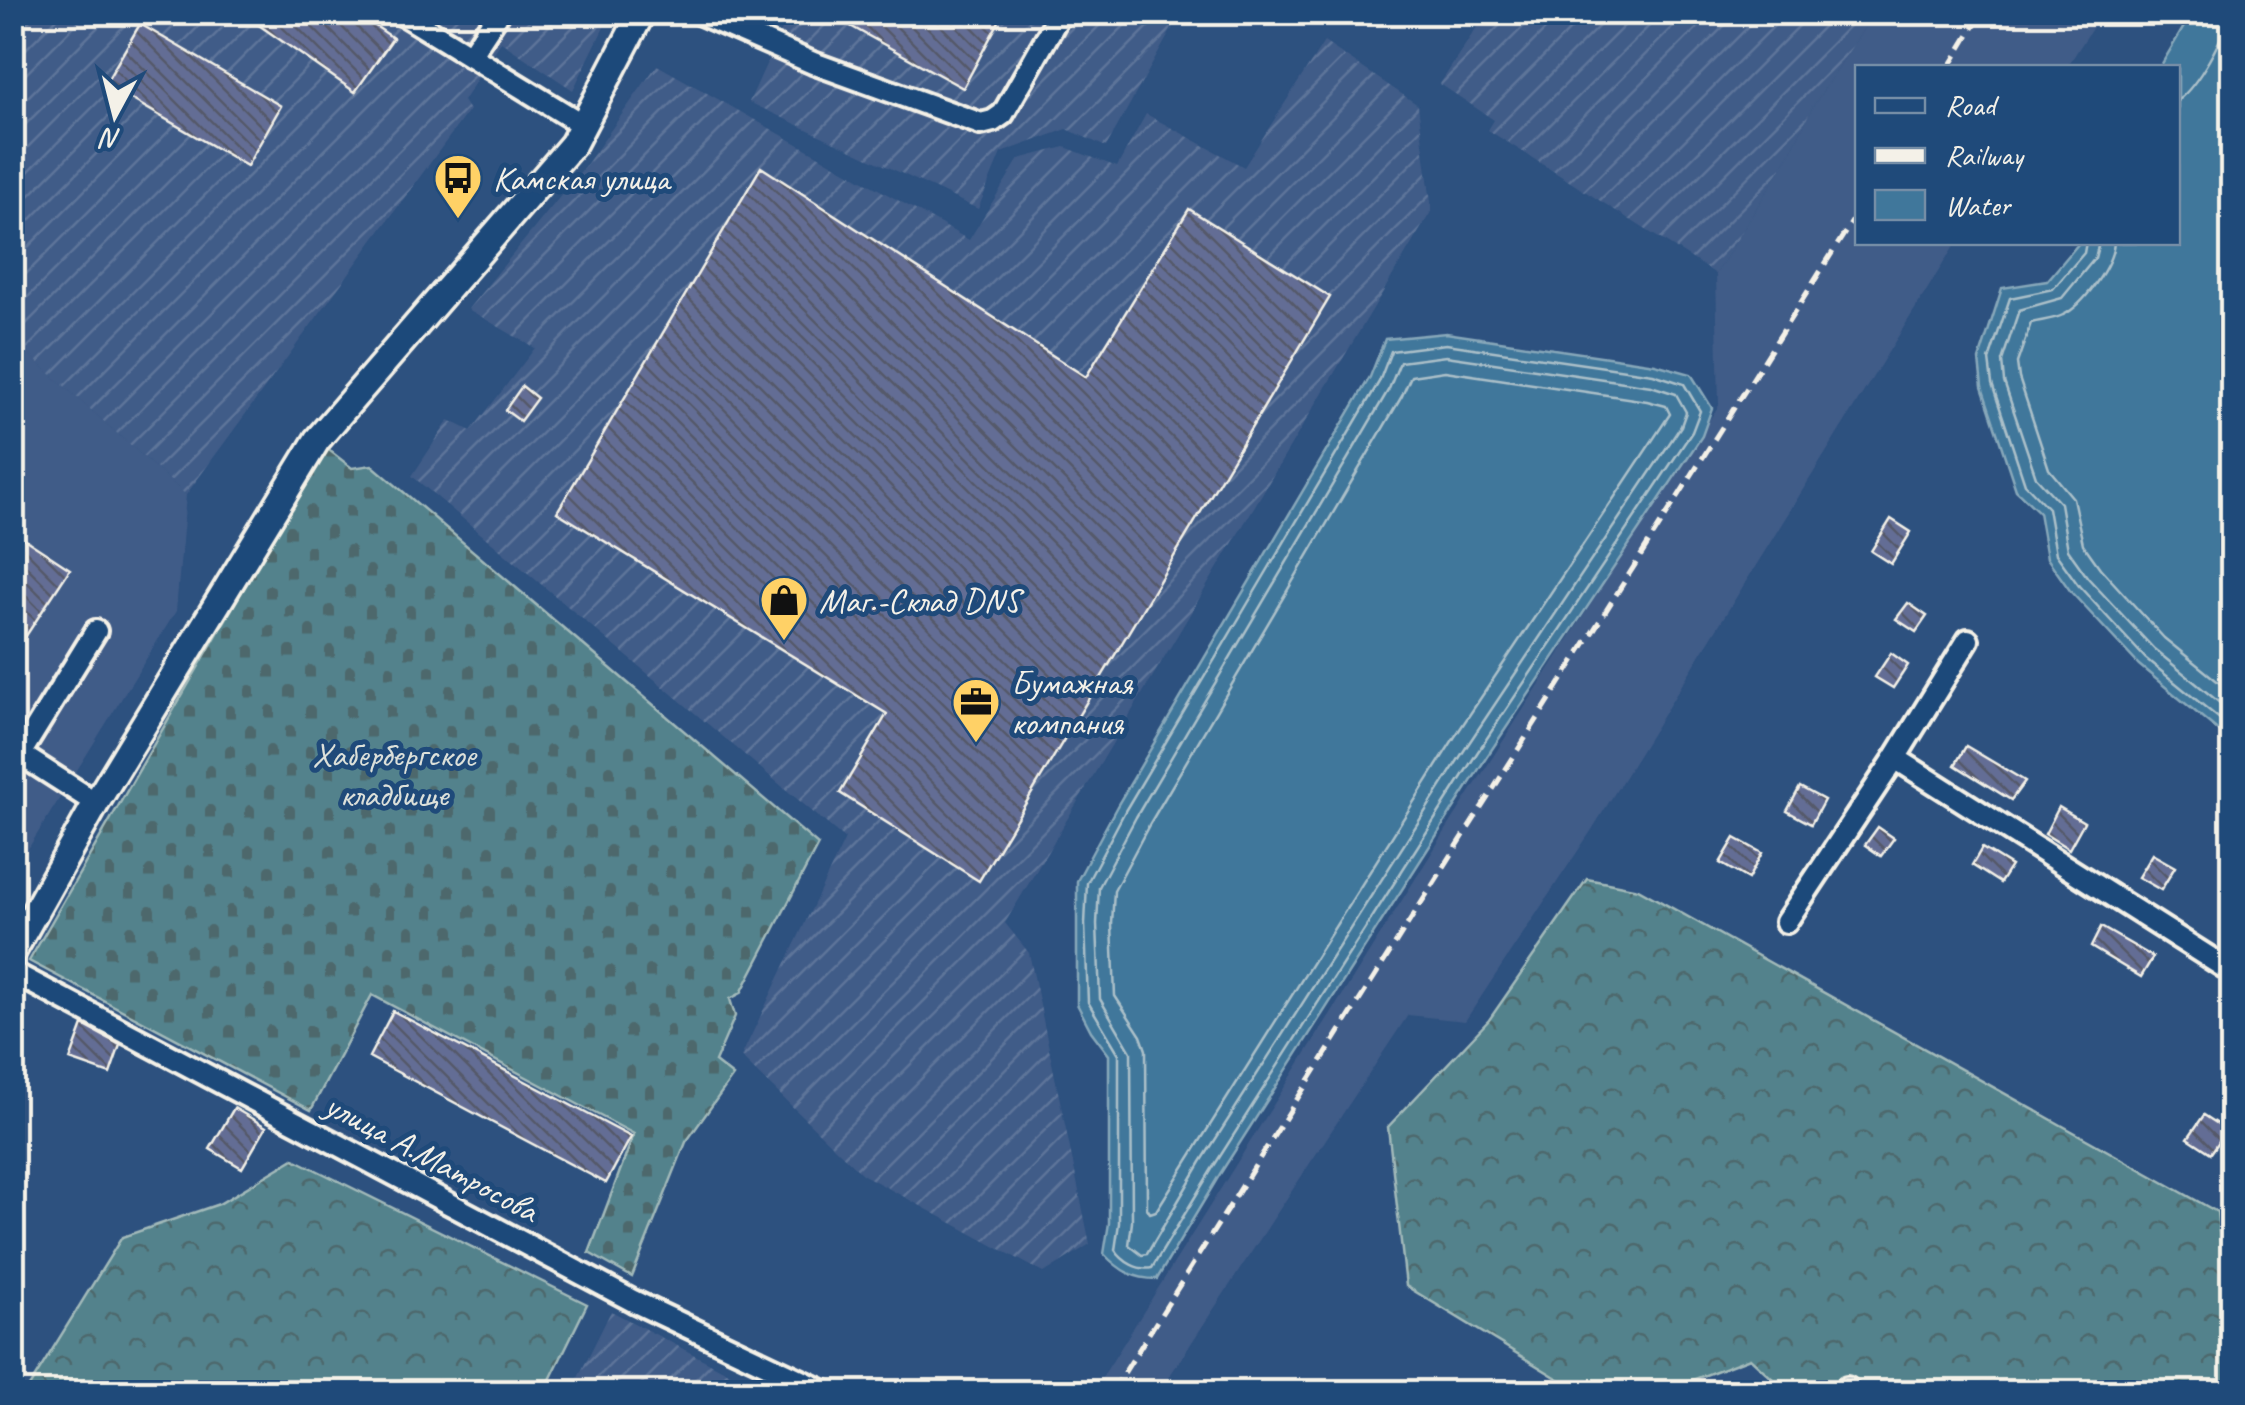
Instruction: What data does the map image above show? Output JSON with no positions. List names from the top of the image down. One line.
{"streets":{"street":["улица А.Матросова"]},"parks":["Хабербергское кладбище"],"places":{"bus stop":["Камская улица"],"shop":["Маг.-Склад DNS"],"office":["Бумажная компания"]},"legend":["Road","Railway","Water"],"north":"bottom"}
